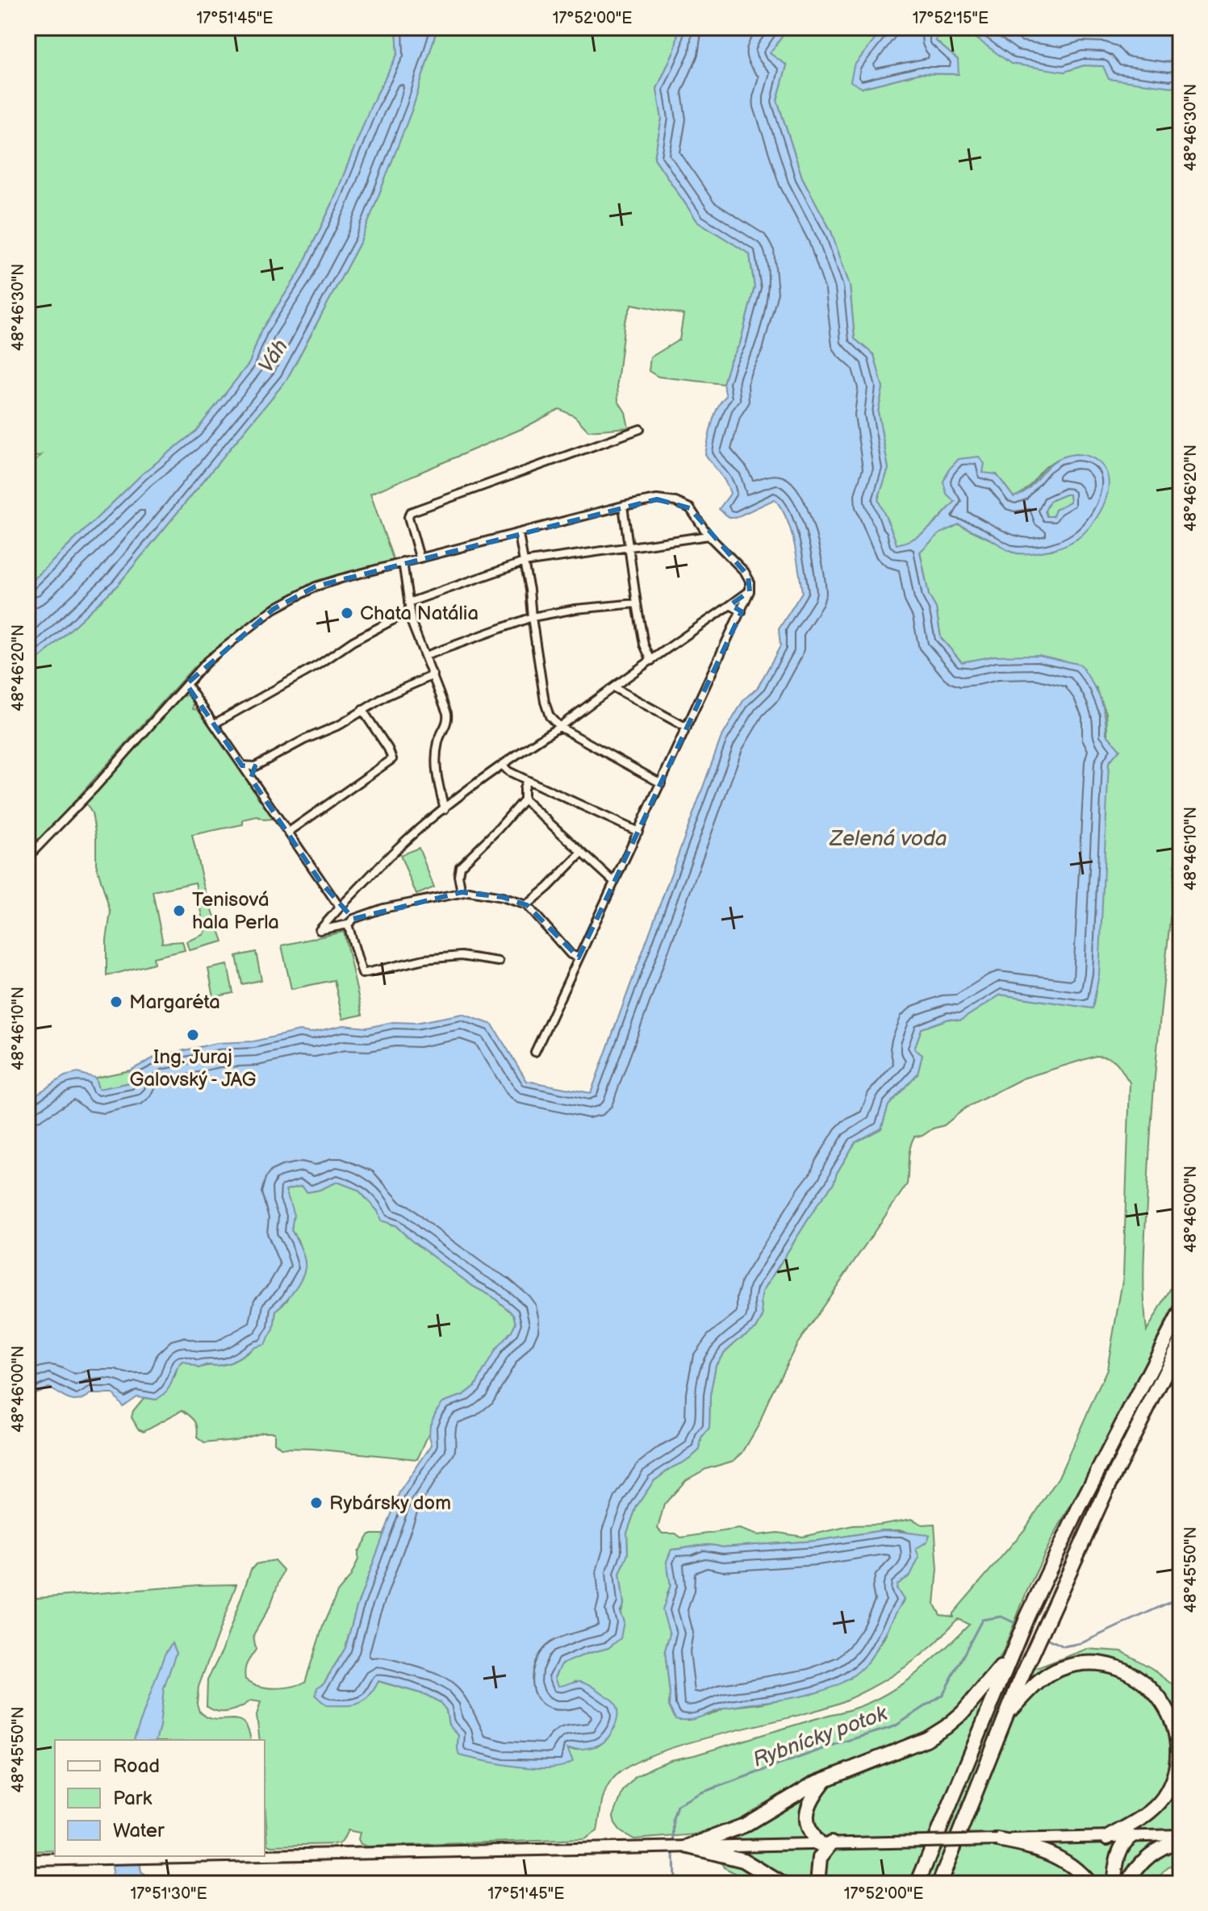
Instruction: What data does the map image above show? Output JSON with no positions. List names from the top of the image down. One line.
{"water":["Váh","Zelená voda","Rybnícky potok"],"places":["Chata Natália","Tenisová hala Perla","Margaréta","Ing. Juraj Galovský - JAG","Rybársky dom"],"legend":["Road","Park","Water"],"coordinates":["17°51'45\"E","17°52'00\"E","17°52'15\"E","48°46'30\"N","48°46'20\"N","48°46'10\"N","48°46'00\"N","48°45'50\"N","17°51'30\"E"]}
